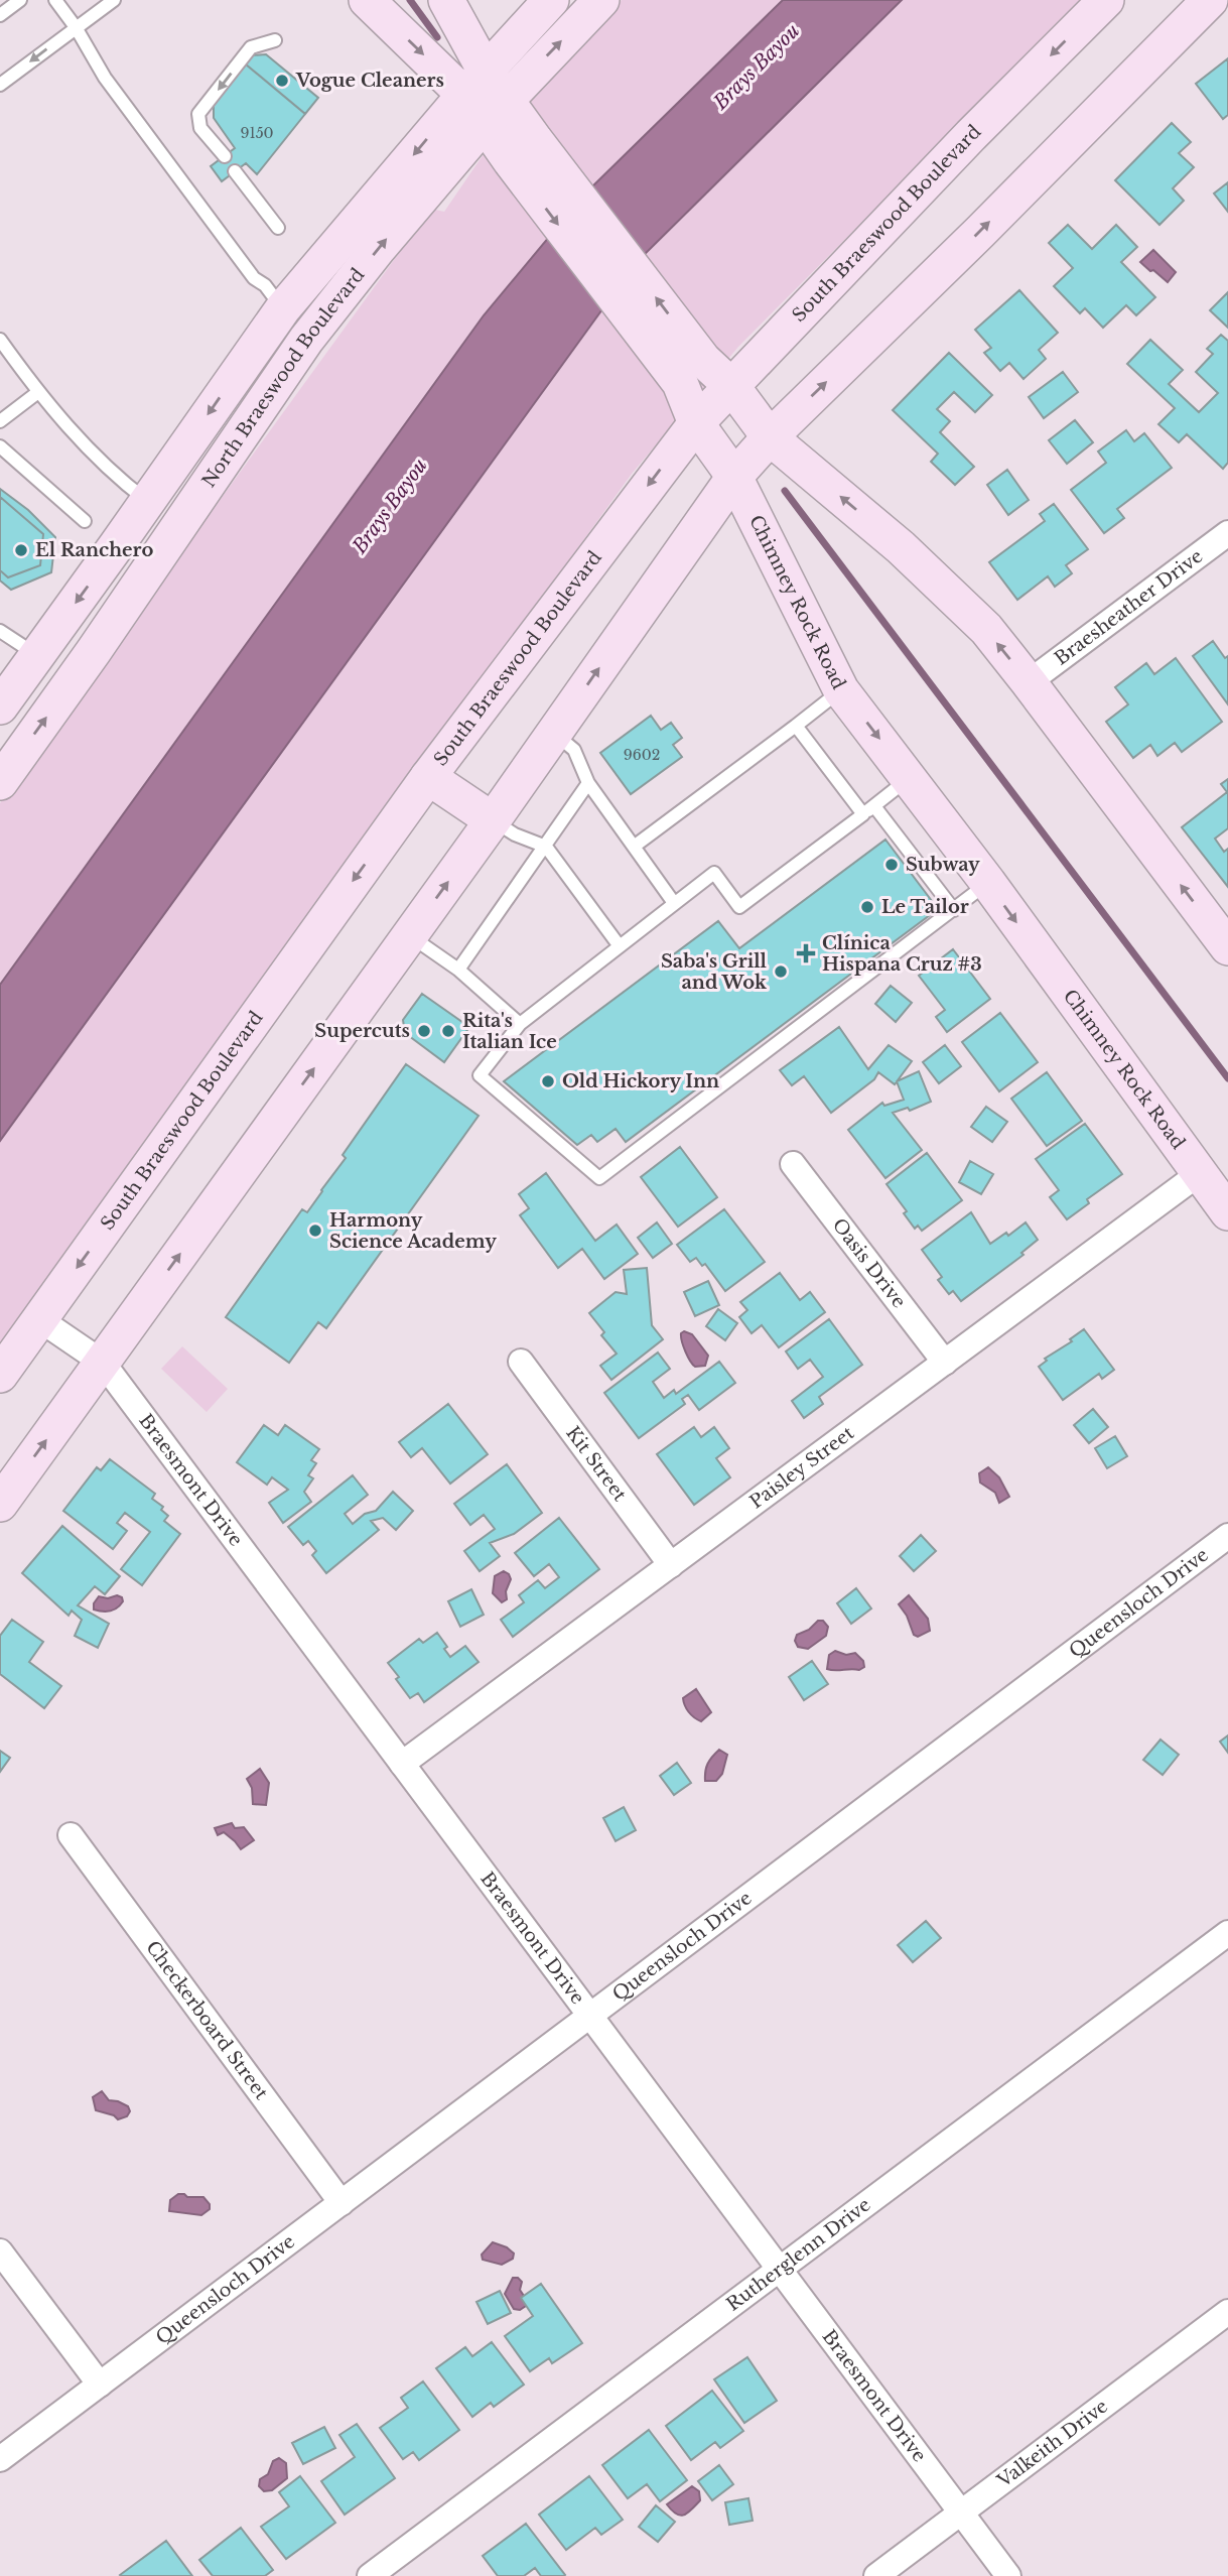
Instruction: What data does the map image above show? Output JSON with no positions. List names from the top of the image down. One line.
{"streets":{"main road":["South Braeswood Boulevard","North Braeswood Boulevard","Chimney Rock Road"],"street":["Braesheather Drive","Oasis Drive","Kit Street","Paisley Street","Braesmont Drive","Queensloch Drive","Checkerboard Street","Rutherglenn Drive","Valkeith Drive"]},"crossings":[["South Braeswood Boulevard","Chimney Rock Road"],["South Braeswood Boulevard","Braesmont Drive"],["North Braeswood Boulevard","Chimney Rock Road"],["Chimney Rock Road","Paisley Street"],["Oasis Drive","Paisley Street"],["Kit Street","Paisley Street"],["Paisley Street","Braesmont Drive"],["Braesmont Drive","Queensloch Drive"],["Braesmont Drive","Rutherglenn Drive"],["Braesmont Drive","Valkeith Drive"],["Queensloch Drive","Checkerboard Street"]],"water":["Brays Bayou"],"places":{"other":["Vogue Cleaners","El Ranchero","Subway","Le Tailor","Saba's Grill and Wok","Supercuts","Rita's Italian Ice","Old Hickory Inn","Harmony Science Academy"],"health":["Clínica Hispana Cruz #3"]},"house_numbers":["9150","9602"]}
